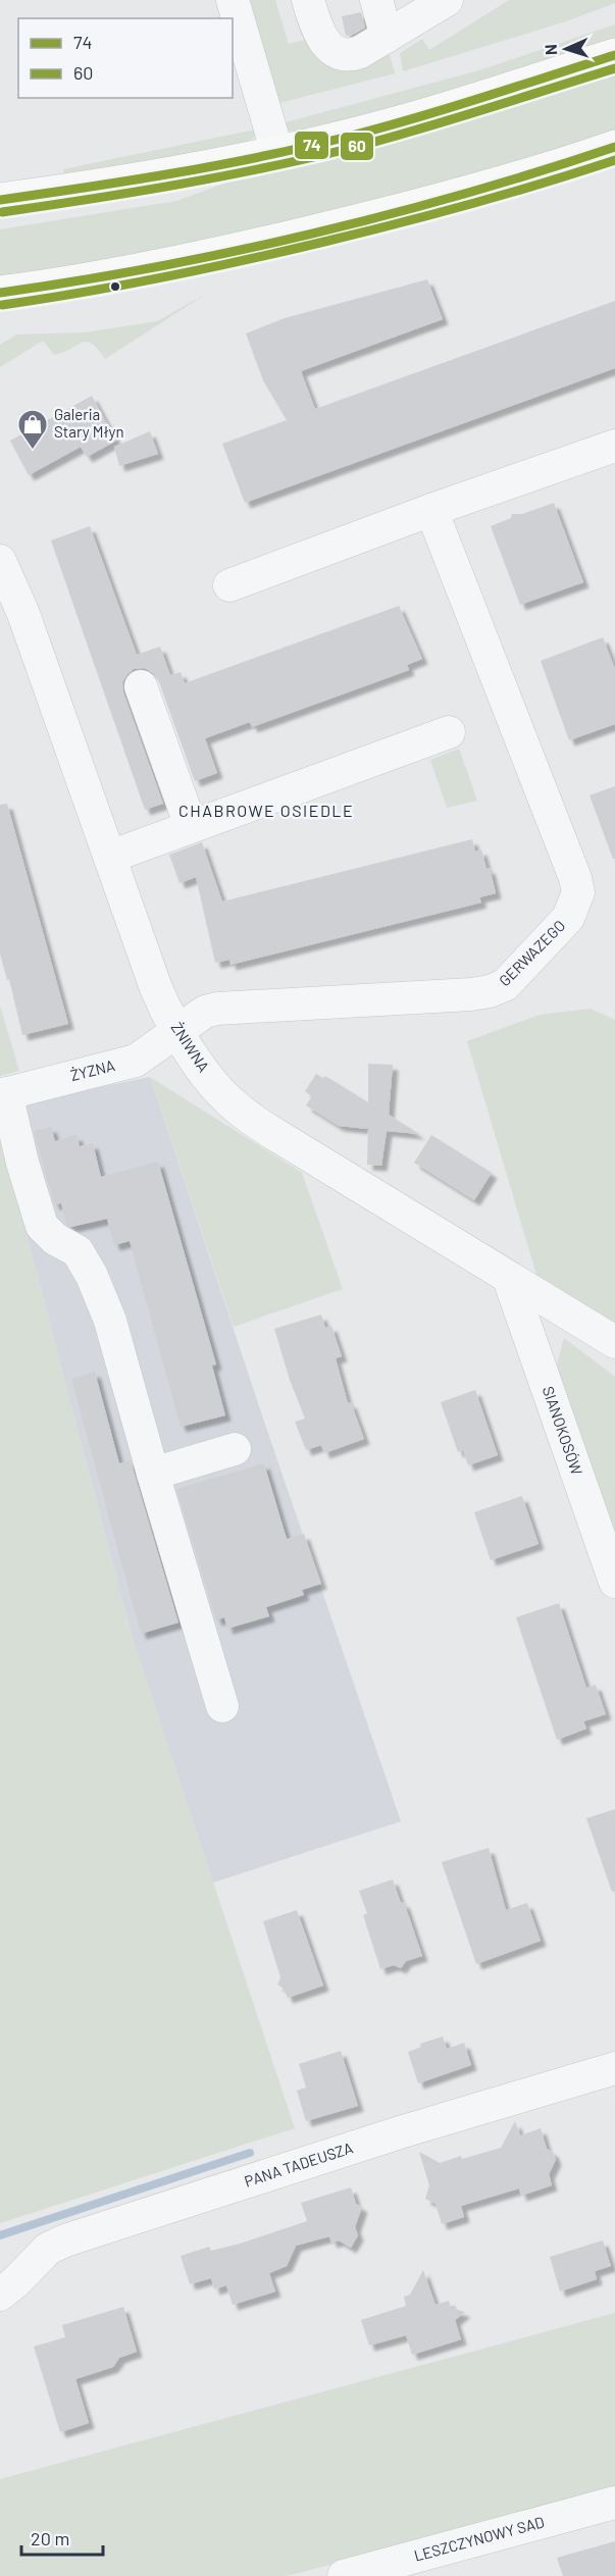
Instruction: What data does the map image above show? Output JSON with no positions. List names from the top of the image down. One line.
{"streets":{"street":["GERWAZEGO","ŻNIWNA","ŻYZNA","SIANOKOSÓW","PANA TADEUSZA","LESZCZYNOWY SAD"]},"crossings":[["GERWAZEGO","ŻNIWNA"],["GERWAZEGO","ŻYZNA"],["ŻNIWNA","ŻYZNA"],["ŻNIWNA","SIANOKOSÓW"]],"districts":["CHABROWE OSIEDLE"],"places":{"shop":["Galeria Stary Młyn"]},"lines":["transit line 74","transit line 60"],"legend":["74","60"],"scale_bar":"20 m","north":"left"}
